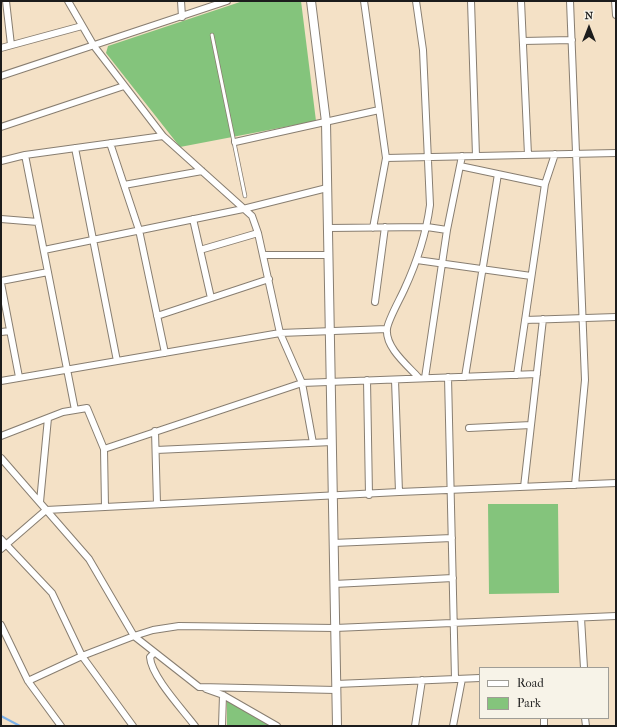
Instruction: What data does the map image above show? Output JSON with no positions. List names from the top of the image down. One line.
{"legend":["Road","Park"],"north":"top"}
